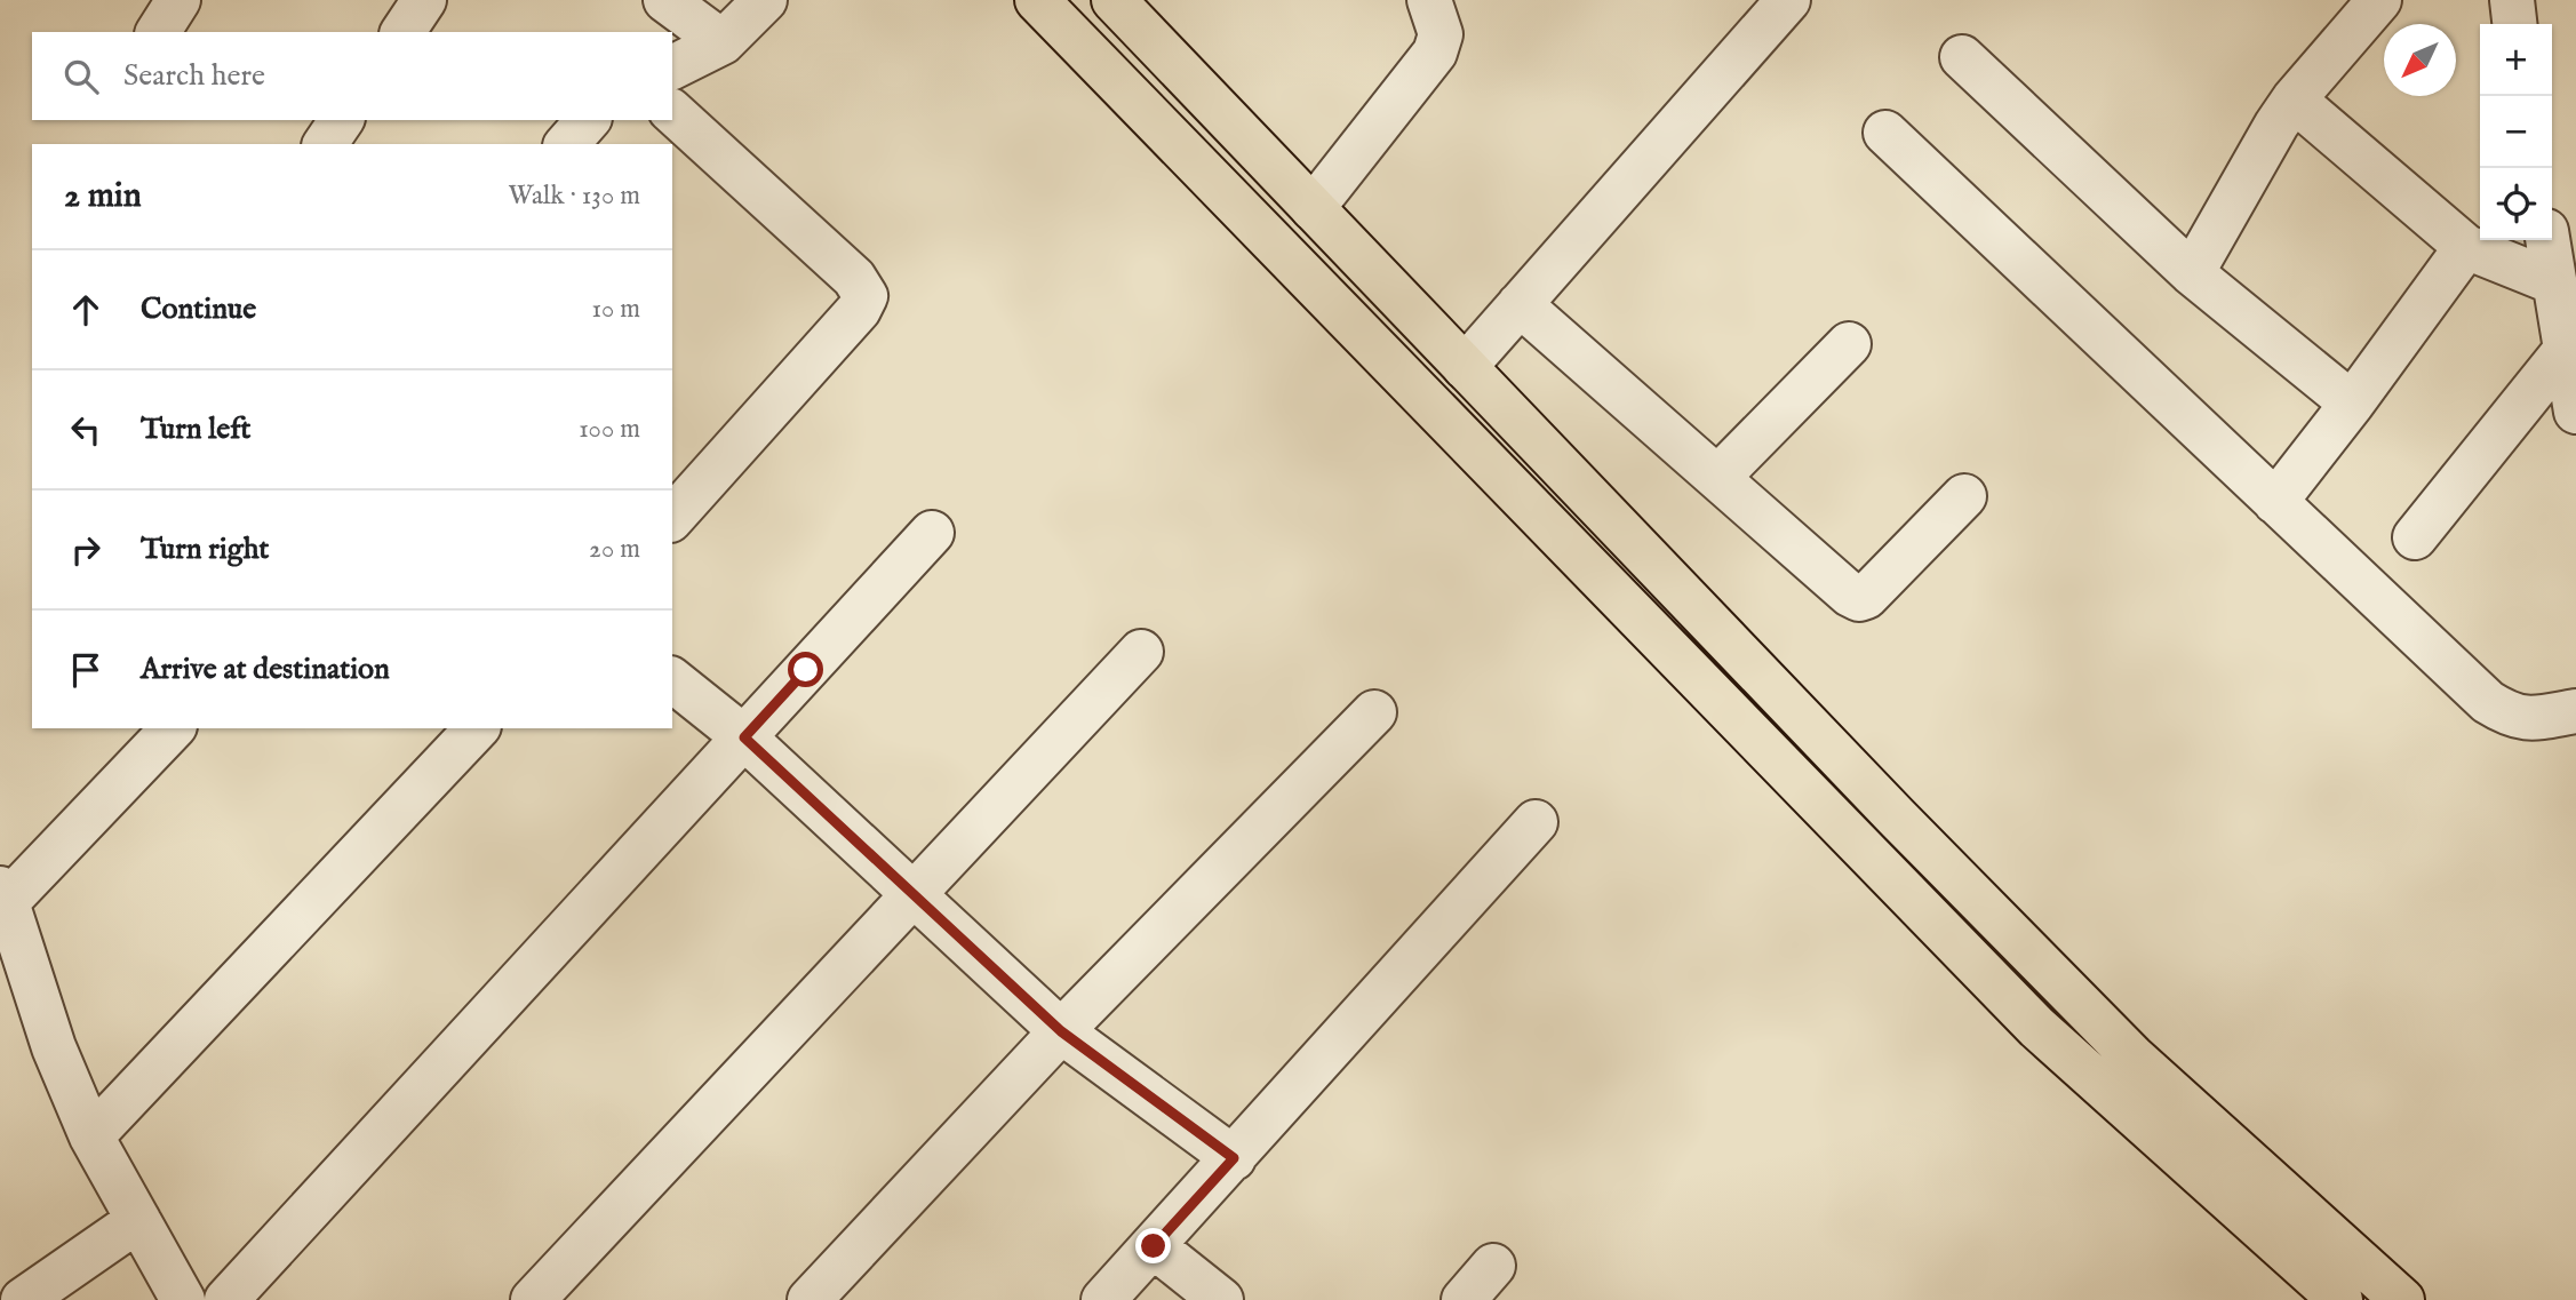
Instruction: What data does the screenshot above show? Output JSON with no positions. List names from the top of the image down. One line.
{"north":"bottom left","page":{"map_buttons":["+","−"],"search":"Search here","heading":["2 min","Walk · 130 m"],"list":[["Continue","10 m"],["Turn left","100 m"],["Turn right","20 m"],"Arrive at destination"]}}
